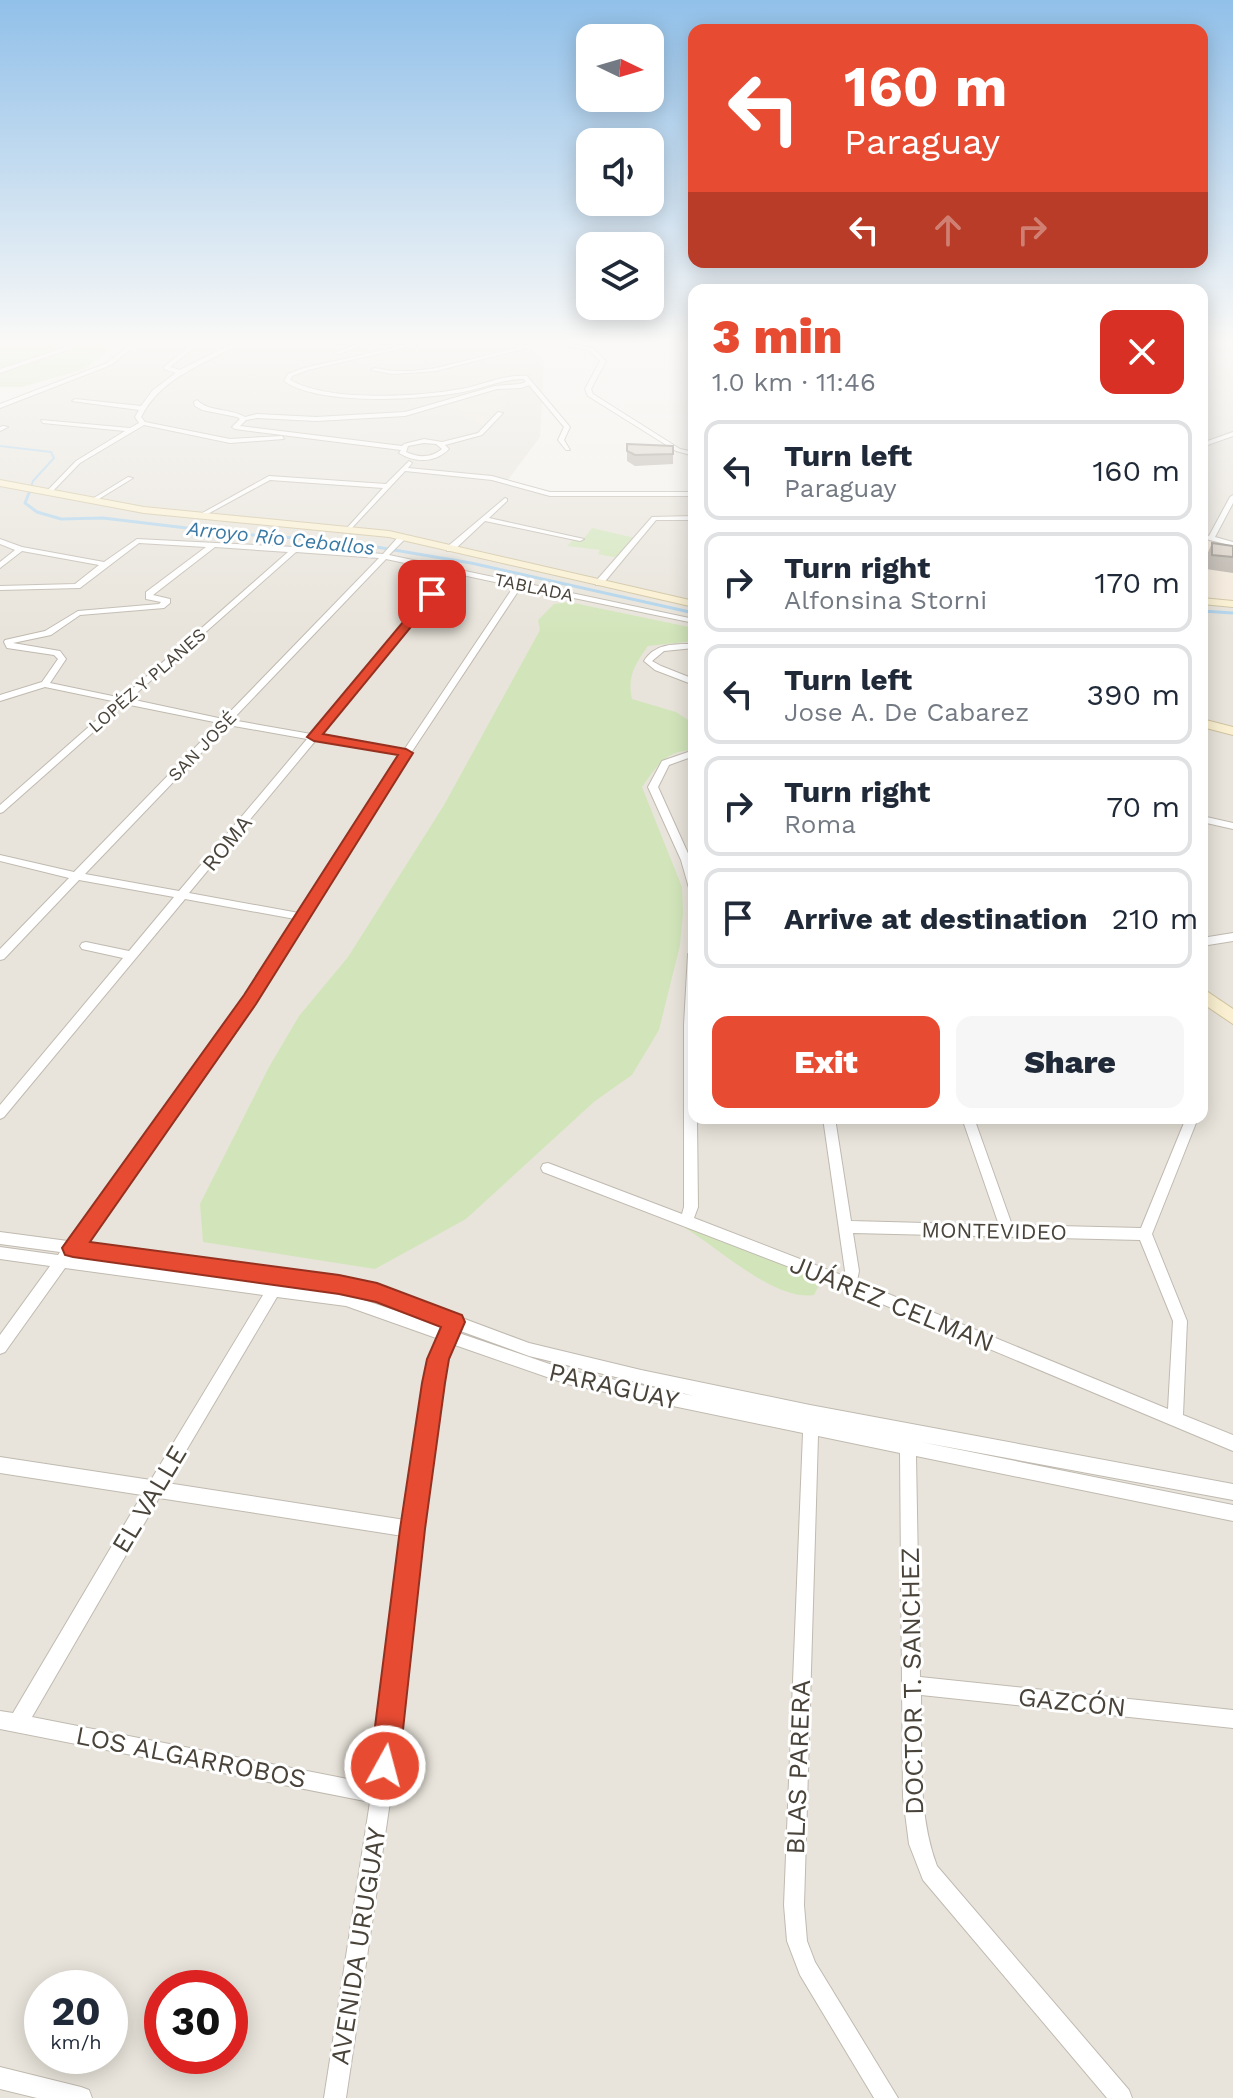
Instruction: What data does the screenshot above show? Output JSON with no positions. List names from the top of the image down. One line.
{"streets":{"street":["TABLADA","LOPÉZ Y PLANES","SAN JOSÉ","ROMA","MONTEVIDEO","JUÁREZ CELMAN","PARAGUAY","EL VALLE","DOCTOR T. SANCHEZ","GAZCÓN","LOS ALGARROBOS","BLAS PARERA","AVENIDA URUGUAY"]},"crossings":[["TABLADA","LOPÉZ Y PLANES"],["TABLADA","SAN JOSÉ"],["TABLADA","ROMA"],["PARAGUAY","EL VALLE"],["PARAGUAY","DOCTOR T. SANCHEZ"],["PARAGUAY","BLAS PARERA"],["PARAGUAY","AVENIDA URUGUAY"],["EL VALLE","LOS ALGARROBOS"],["DOCTOR T. SANCHEZ","GAZCÓN"],["LOS ALGARROBOS","AVENIDA URUGUAY"]],"water":["Arroyo Río Ceballos"],"north":"right","page":{"turn":["160 m","Paraguay"],"heading":["3 min","1.0 km · 11:46"],"list":[{"name":"Turn left","note":"Paraguay","value":"160 m"},{"name":"Turn right","note":"Alfonsina Storni","value":"170 m"},{"name":"Turn left","note":"Jose A. De Cabarez","value":"390 m"},{"name":"Turn right","note":"Roma","value":"70 m"},{"name":"Arrive at destination","value":"210 m"}],"buttons":["Exit","Share"],"speed":"20 km/h","limit":"30"}}
